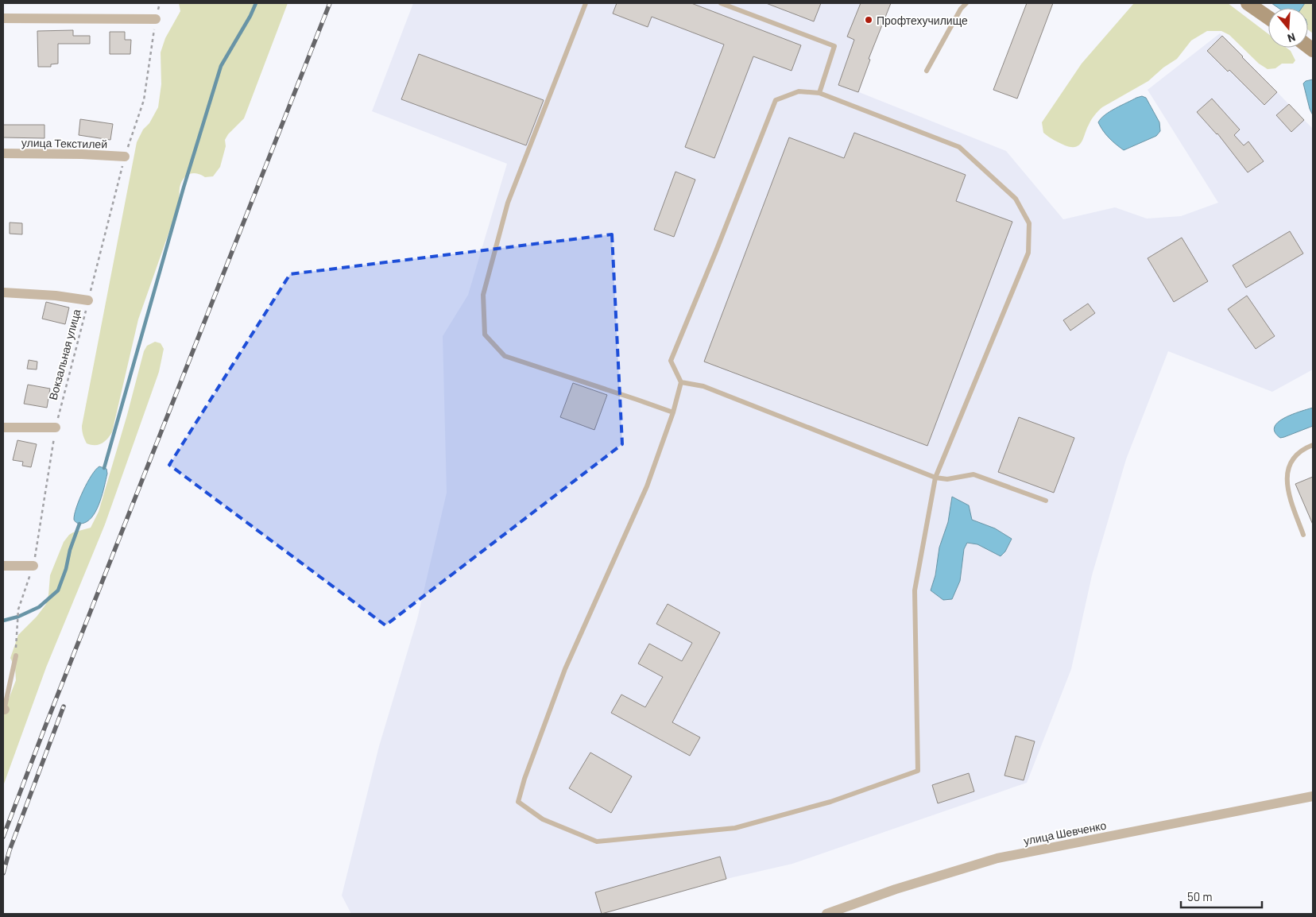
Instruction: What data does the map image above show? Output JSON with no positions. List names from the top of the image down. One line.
{"streets":{"street":["улица Текстилей","улица Шевченко"],"path":["Вокзальная улица"]},"crossings":[["улица Текстилей","Вокзальная улица"]],"places":["Профтехучилище"],"scale_bar":"50 m","north":"bottom"}
